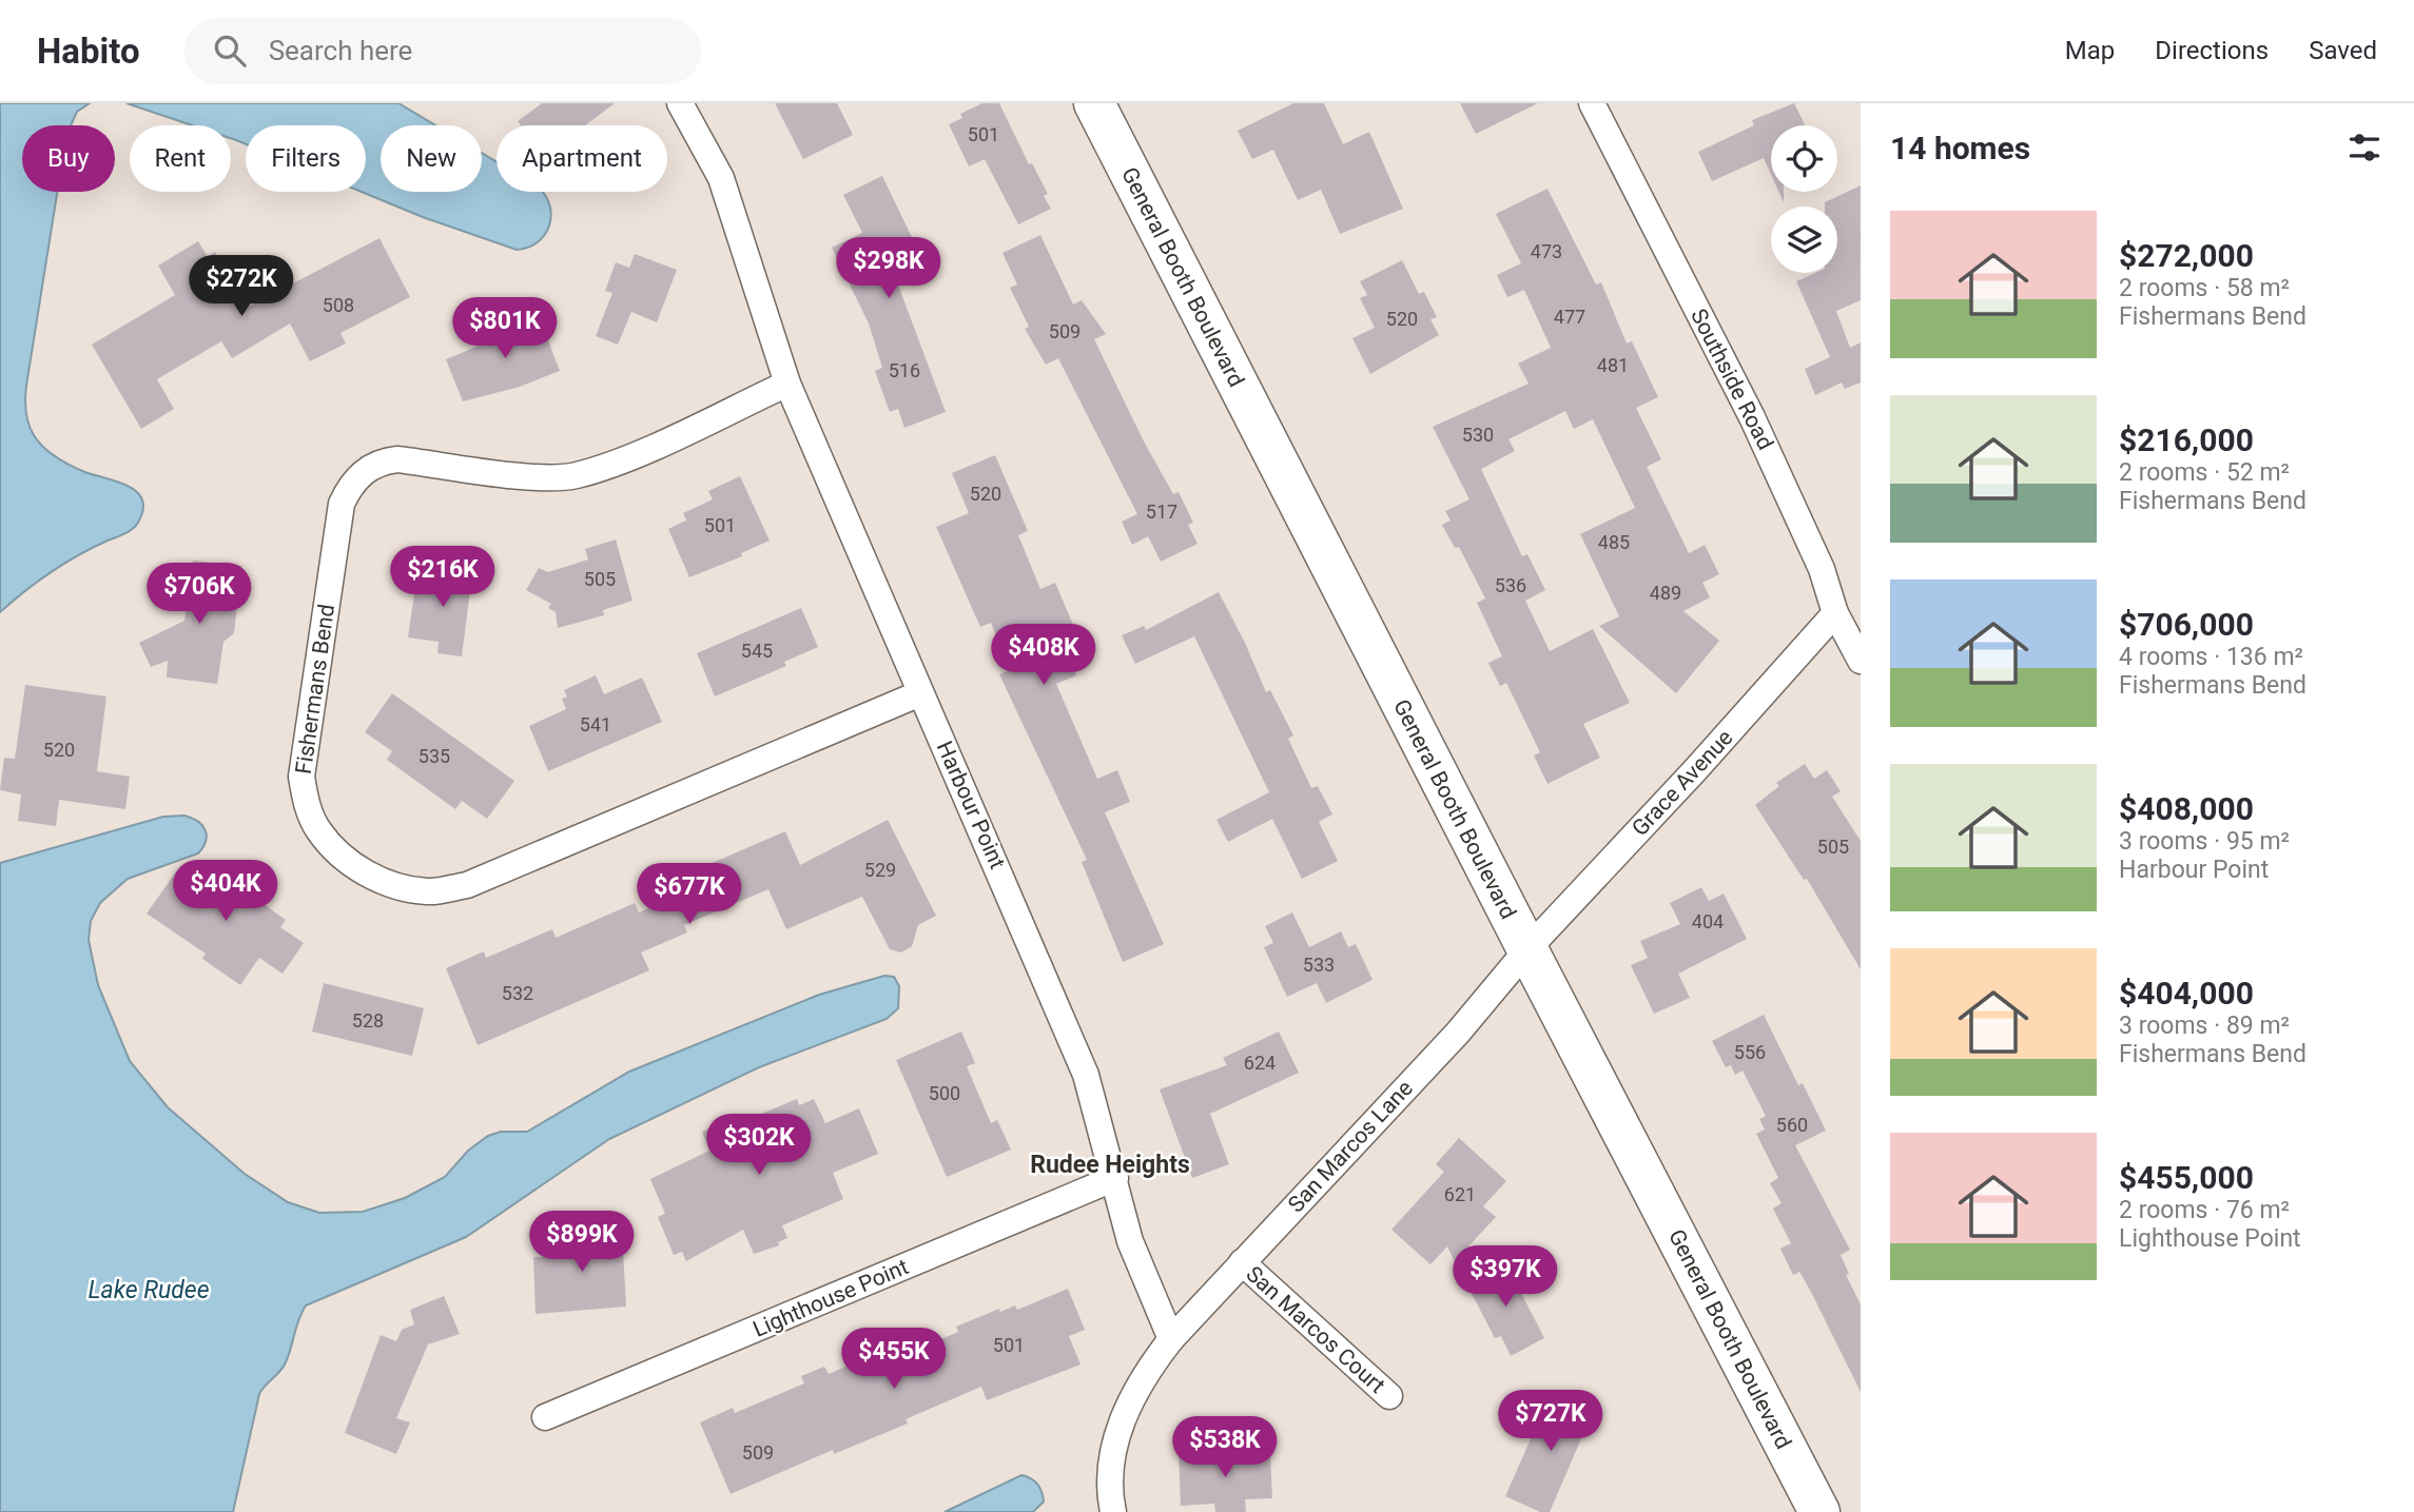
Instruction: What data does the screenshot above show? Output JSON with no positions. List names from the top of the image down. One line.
{"streets":{"highway":["General Booth Boulevard"],"street":["Southside Road","Fishermans Bend","Grace Avenue","Harbour Point","San Marcos Lane","Lighthouse Point","San Marcos Court"]},"crossings":[["General Booth Boulevard","Grace Avenue"],["General Booth Boulevard","San Marcos Lane"],["Southside Road","Grace Avenue"],["Fishermans Bend","Harbour Point"],["Grace Avenue","San Marcos Lane"],["Harbour Point","San Marcos Lane"],["Harbour Point","Lighthouse Point"],["San Marcos Lane","San Marcos Court"]],"districts":["Rudee Heights"],"water":["Lake Rudee"],"house_numbers":["501","473","508","477","520","509","481","516","530","520","517","501","485","505","536","489","545","541","520","535","505","529","404","533","532","528","556","624","500","560","621","501","509"],"page":{"header":"Habito","search":"Search here","nav":["Map","Directions","Saved"],"heading":"14 homes","chip":["Buy","Rent","Filters","New","Apartment"],"list":[{"name":"$272,000","note":"2 rooms · 58 m² · Fishermans Bend"},{"name":"$216,000","note":"2 rooms · 52 m² · Fishermans Bend"},{"name":"$706,000","note":"4 rooms · 136 m² · Fishermans Bend"},{"name":"$408,000","note":"3 rooms · 95 m² · Harbour Point"},{"name":"$404,000","note":"3 rooms · 89 m² · Fishermans Bend"},{"name":"$455,000","note":"2 rooms · 76 m² · Lighthouse Point"}],"price":["$298K","$272K","$801K","$216K","$706K","$408K","$404K","$677K","$302K","$899K","$397K","$455K","$727K","$538K"]}}
